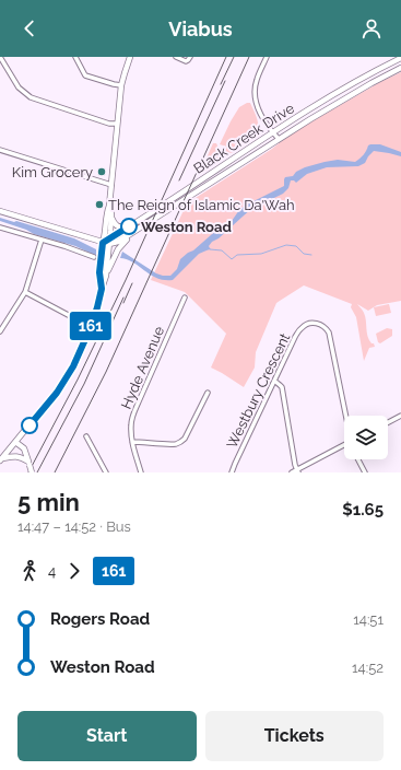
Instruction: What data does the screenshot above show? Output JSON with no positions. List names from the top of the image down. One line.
{"streets":{"main road":["Black Creek Drive"],"street":["Hyde Avenue","Westbury Crescent"]},"places":["Kim Grocery","The Reign of Islamic Da'Wah","Weston Road"],"lines":["bus line 161"],"page":{"header":"Viabus","on_map":"161","heading":["5 min","14:47 – 14:52 · Bus","$1.65"],"legs":["4","161"],"list":[{"name":"Rogers Road","value":"14:51"},{"name":"Weston Road","value":"14:52"}],"buttons":["Start","Tickets"]}}
